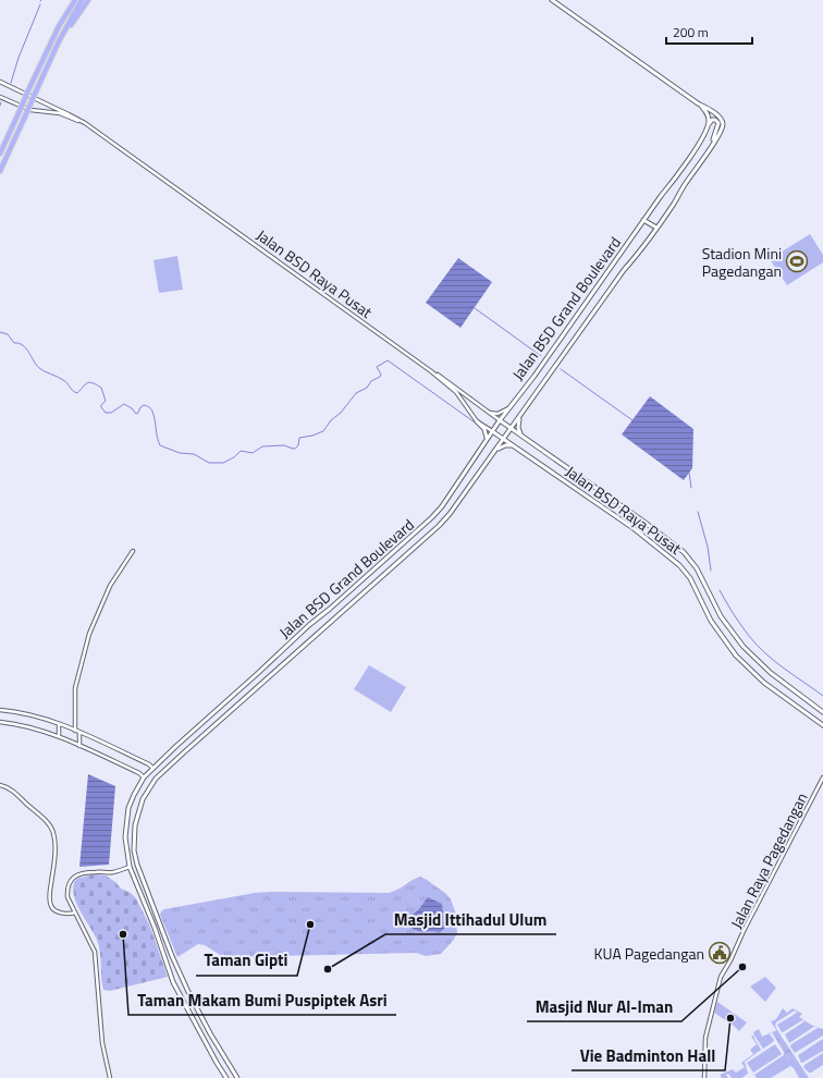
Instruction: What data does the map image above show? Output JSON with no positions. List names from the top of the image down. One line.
{"streets":{"main road":["Jalan BSD Raya Pusat","Jalan BSD Grand Boulevard"],"street":["Jalan Raya Pagedangan"]},"crossings":[["Jalan BSD Raya Pusat","Jalan BSD Grand Boulevard"]],"places":{"sports":["Stadion Mini Pagedangan"],"other":["Taman Gipti","Taman Makam Bumi Puspiptek Asri","Masjid Nur Al-Iman","Masjid Ittihadul Ulum","Vie Badminton Hall"],"public building":["KUA Pagedangan"]},"scale_bar":"200 m"}
